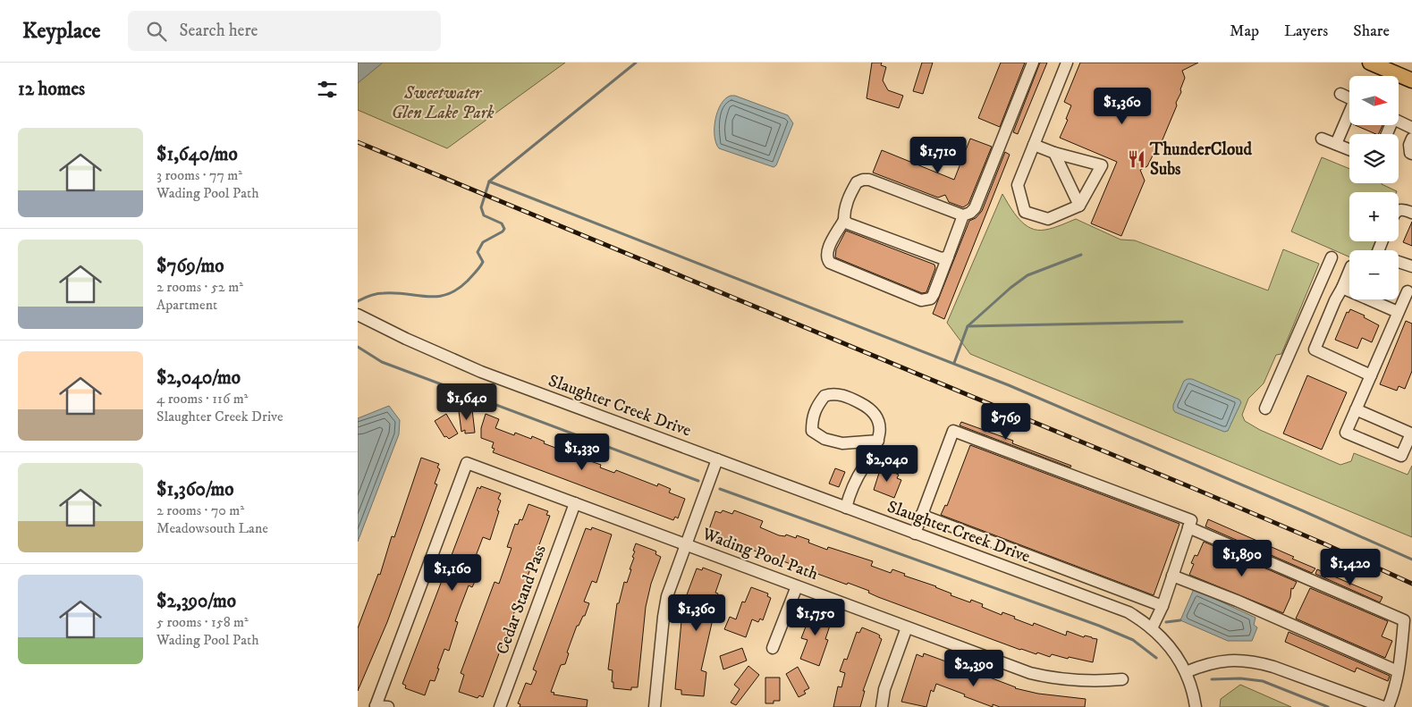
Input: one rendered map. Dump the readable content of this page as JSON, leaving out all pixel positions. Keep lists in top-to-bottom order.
{
  "streets": {
    "street": ["Slaughter Creek Drive", "Wading Pool Path", "Cedar Stand Pass"]
  },
  "crossings": [
    ["Wading Pool Path", "Cedar Stand Pass"]
  ],
  "parks": ["Sweetwater Glen Lake Park"],
  "places": {
    "restaurant": ["ThunderCloud Subs"]
  },
  "north": "right",
  "page": {
    "header": "Keyplace",
    "search": "Search here",
    "nav": ["Map", "Layers", "Share"],
    "heading": "12 homes",
    "map_buttons": ["+", "−"],
    "price": [
      "$1,360",
      "$1,710",
      "$1,640",
      "$769",
      "$1,330",
      "$2,040",
      "$1,890",
      "$1,420",
      "$1,160",
      "$1,360",
      "$1,750",
      "$2,390"
    ],
    "list": [
      {
        "name": "$1,640/mo",
        "note": "3 rooms · 77 m² · Wading Pool Path"
      },
      {
        "name": "$769/mo",
        "note": "2 rooms · 52 m² · Apartment"
      },
      {
        "name": "$2,040/mo",
        "note": "4 rooms · 116 m² · Slaughter Creek Drive"
      },
      {
        "name": "$1,360/mo",
        "note": "2 rooms · 70 m² · Meadowsouth Lane"
      },
      {
        "name": "$2,390/mo",
        "note": "5 rooms · 158 m² · Wading Pool Path"
      }
    ]
  }
}
